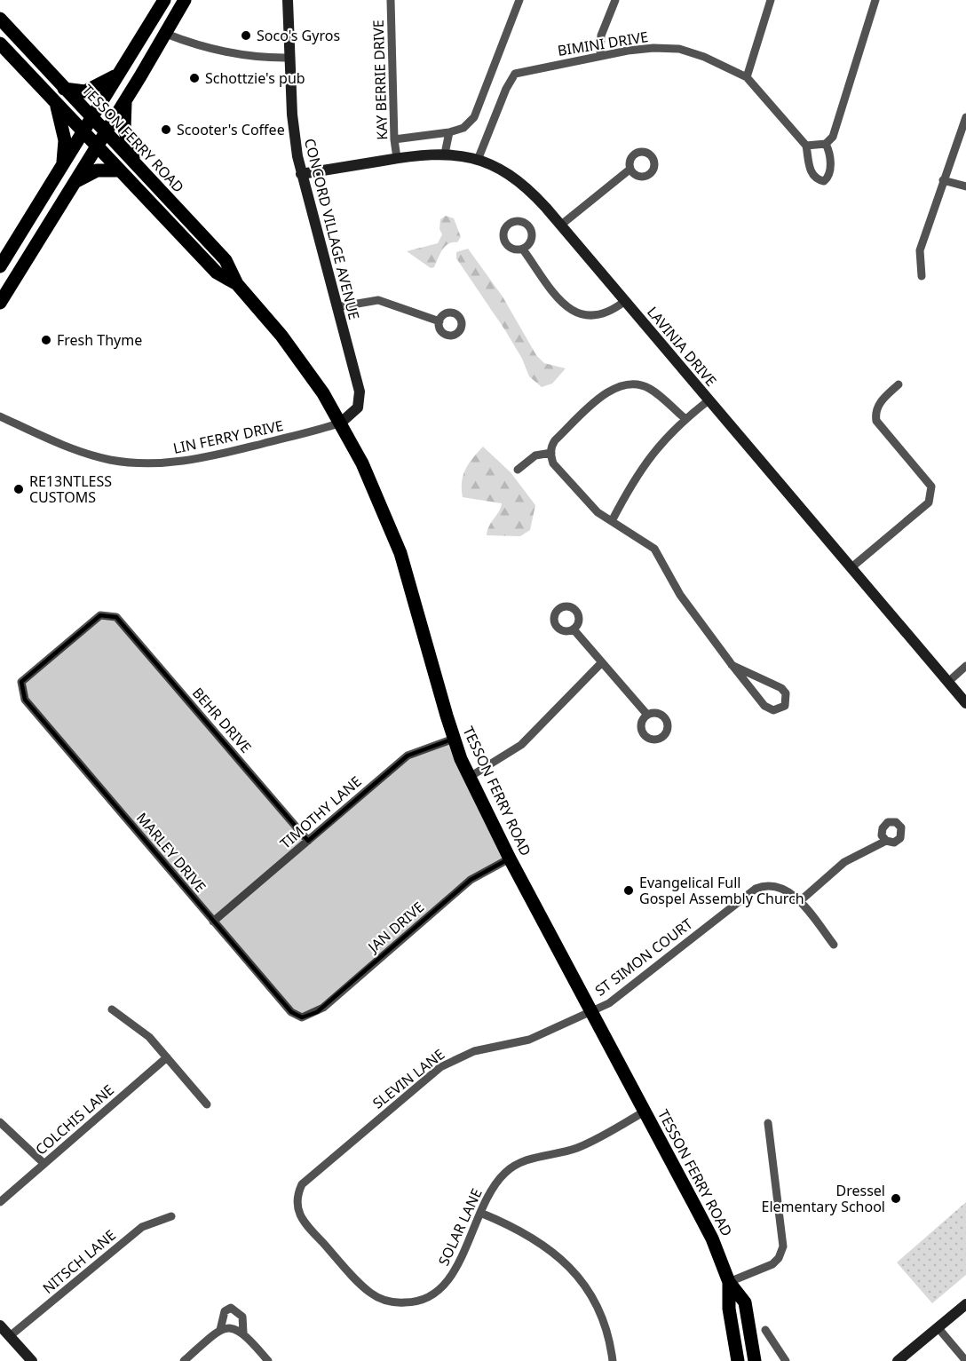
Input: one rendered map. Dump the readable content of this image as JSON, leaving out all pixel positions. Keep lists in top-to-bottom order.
{
  "streets": {
    "main road": ["TESSON FERRY ROAD"],
    "street": [
      "BIMINI DRIVE",
      "KAY BERRIE DRIVE",
      "CONCORD VILLAGE AVENUE",
      "LAVINIA DRIVE",
      "LIN FERRY DRIVE",
      "BEHR DRIVE",
      "TIMOTHY LANE",
      "MARLEY DRIVE",
      "JAN DRIVE",
      "ST SIMON COURT",
      "SLEVIN LANE",
      "COLCHIS LANE",
      "SOLAR LANE",
      "NITSCH LANE"
    ]
  },
  "crossings": [
    ["BIMINI DRIVE", "LAVINIA DRIVE"],
    ["KAY BERRIE DRIVE", "LAVINIA DRIVE"],
    ["TESSON FERRY ROAD", "CONCORD VILLAGE AVENUE"],
    ["TESSON FERRY ROAD", "LIN FERRY DRIVE"],
    ["TESSON FERRY ROAD", "TIMOTHY LANE"],
    ["TESSON FERRY ROAD", "JAN DRIVE"],
    ["TESSON FERRY ROAD", "ST SIMON COURT"],
    ["TESSON FERRY ROAD", "SLEVIN LANE"],
    ["TESSON FERRY ROAD", "SOLAR LANE"],
    ["CONCORD VILLAGE AVENUE", "LAVINIA DRIVE"],
    ["CONCORD VILLAGE AVENUE", "LIN FERRY DRIVE"],
    ["BEHR DRIVE", "TIMOTHY LANE"],
    ["BEHR DRIVE", "MARLEY DRIVE"],
    ["TIMOTHY LANE", "MARLEY DRIVE"],
    ["MARLEY DRIVE", "JAN DRIVE"],
    ["ST SIMON COURT", "SLEVIN LANE"],
    ["SLEVIN LANE", "SOLAR LANE"]
  ],
  "places": [
    "Soco's Gyros",
    "Schottzie's pub",
    "Scooter's Coffee",
    "Fresh Thyme",
    "RE13NTLESS CUSTOMS",
    "Evangelical Full Gospel Assembly Church",
    "Dressel Elementary School"
  ]
}
